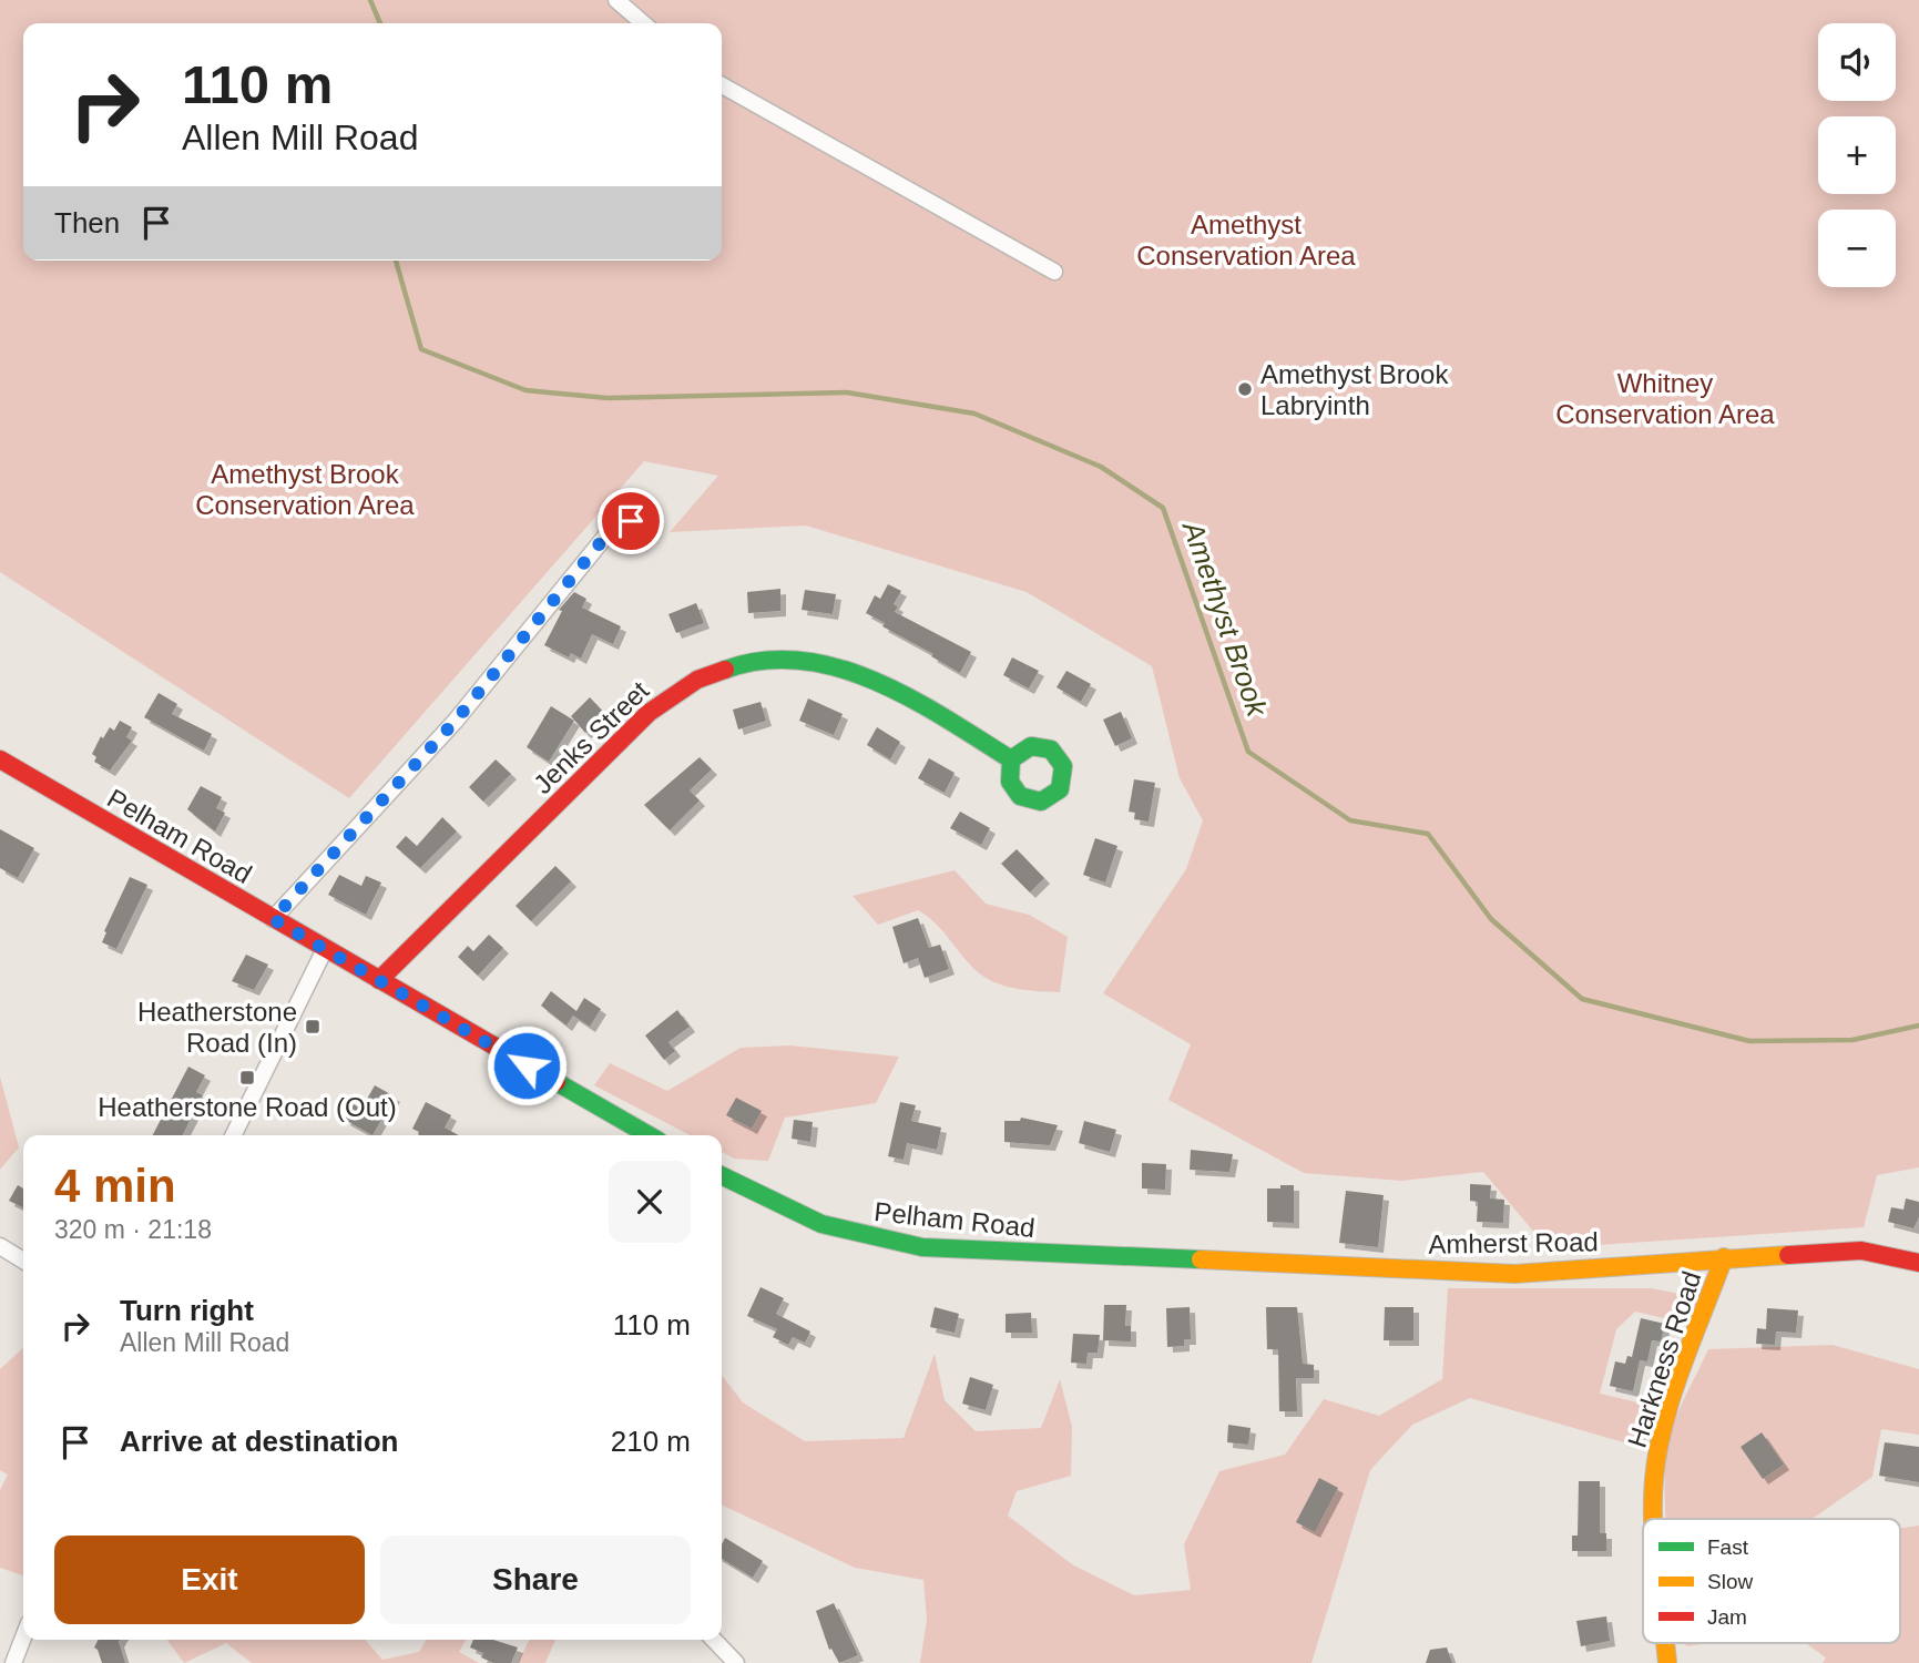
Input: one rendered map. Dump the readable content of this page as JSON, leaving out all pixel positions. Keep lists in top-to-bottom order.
{
  "streets": {
    "main road": [
      "Jenks Street",
      "Pelham Road",
      "Amherst Road",
      "Harkness Road"
    ]
  },
  "crossings": [
    ["Jenks Street", "Pelham Road"],
    ["Pelham Road", "Amherst Road"],
    ["Amherst Road", "Harkness Road"]
  ],
  "water": ["Amethyst Brook"],
  "parks": ["Amethyst Conservation Area", "Whitney Conservation Area", "Amethyst Brook Conservation Area"],
  "places": {
    "other": ["Amethyst Brook Labryinth"],
    "transit": ["Heatherstone Road (In)", "Heatherstone Road (Out)"]
  },
  "legend": ["Fast", "Slow", "Jam"],
  "page": {
    "map_buttons": ["+", "−"],
    "turn": ["110 m", "Allen Mill Road"],
    "then": "Then",
    "heading": ["4 min", "320 m · 21:18"],
    "list": [
      {
        "name": "Turn right",
        "note": "Allen Mill Road",
        "value": "110 m"
      },
      {
        "name": "Arrive at destination",
        "value": "210 m"
      }
    ],
    "buttons": ["Exit", "Share"]
  }
}
